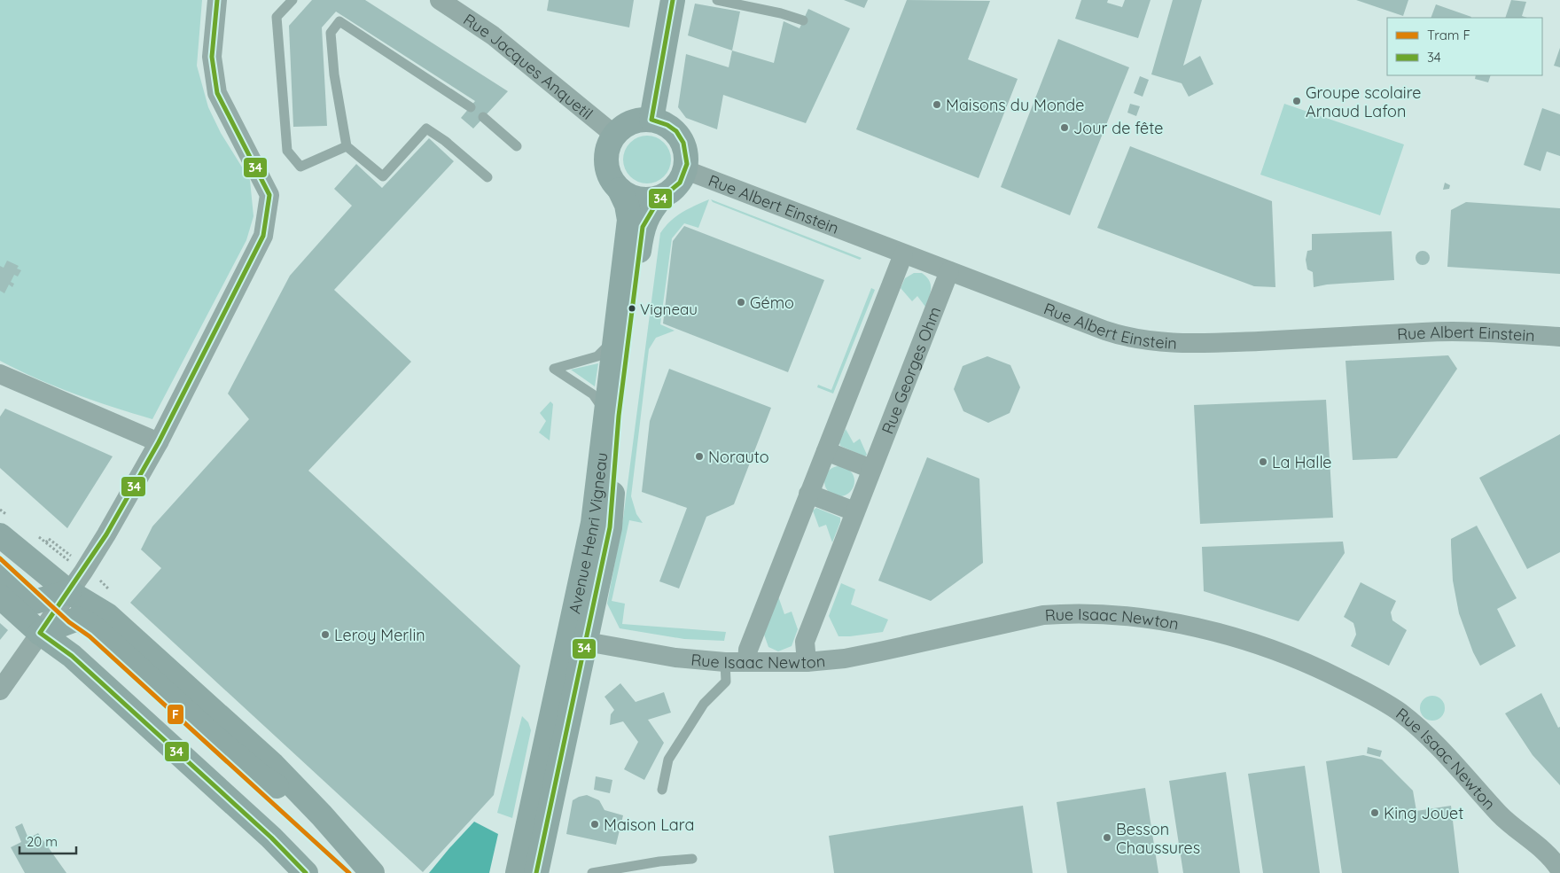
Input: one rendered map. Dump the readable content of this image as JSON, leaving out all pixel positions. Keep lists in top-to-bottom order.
{
  "streets": {
    "street": [
      "Rue Jacques Anquetil",
      "Rue Albert Einstein",
      "Rue Georges Ohm",
      "Avenue Henri Vigneau",
      "Rue Isaac Newton"
    ]
  },
  "crossings": [
    ["Rue Jacques Anquetil", "Rue Albert Einstein"],
    ["Rue Jacques Anquetil", "Avenue Henri Vigneau"],
    ["Rue Albert Einstein", "Rue Georges Ohm"],
    ["Rue Albert Einstein", "Avenue Henri Vigneau"],
    ["Rue Georges Ohm", "Rue Isaac Newton"],
    ["Avenue Henri Vigneau", "Rue Isaac Newton"]
  ],
  "places": [
    "Groupe scolaire Arnaud Lafon",
    "Maisons du Monde",
    "Jour de fête",
    "Gémo",
    "Vigneau",
    "Norauto",
    "La Halle",
    "Leroy Merlin",
    "King Jouet",
    "Maison Lara",
    "Besson Chaussures"
  ],
  "lines": ["transit line 34", "tram line F"],
  "legend": ["Tram F", "34"],
  "scale_bar": "20 m"
}
